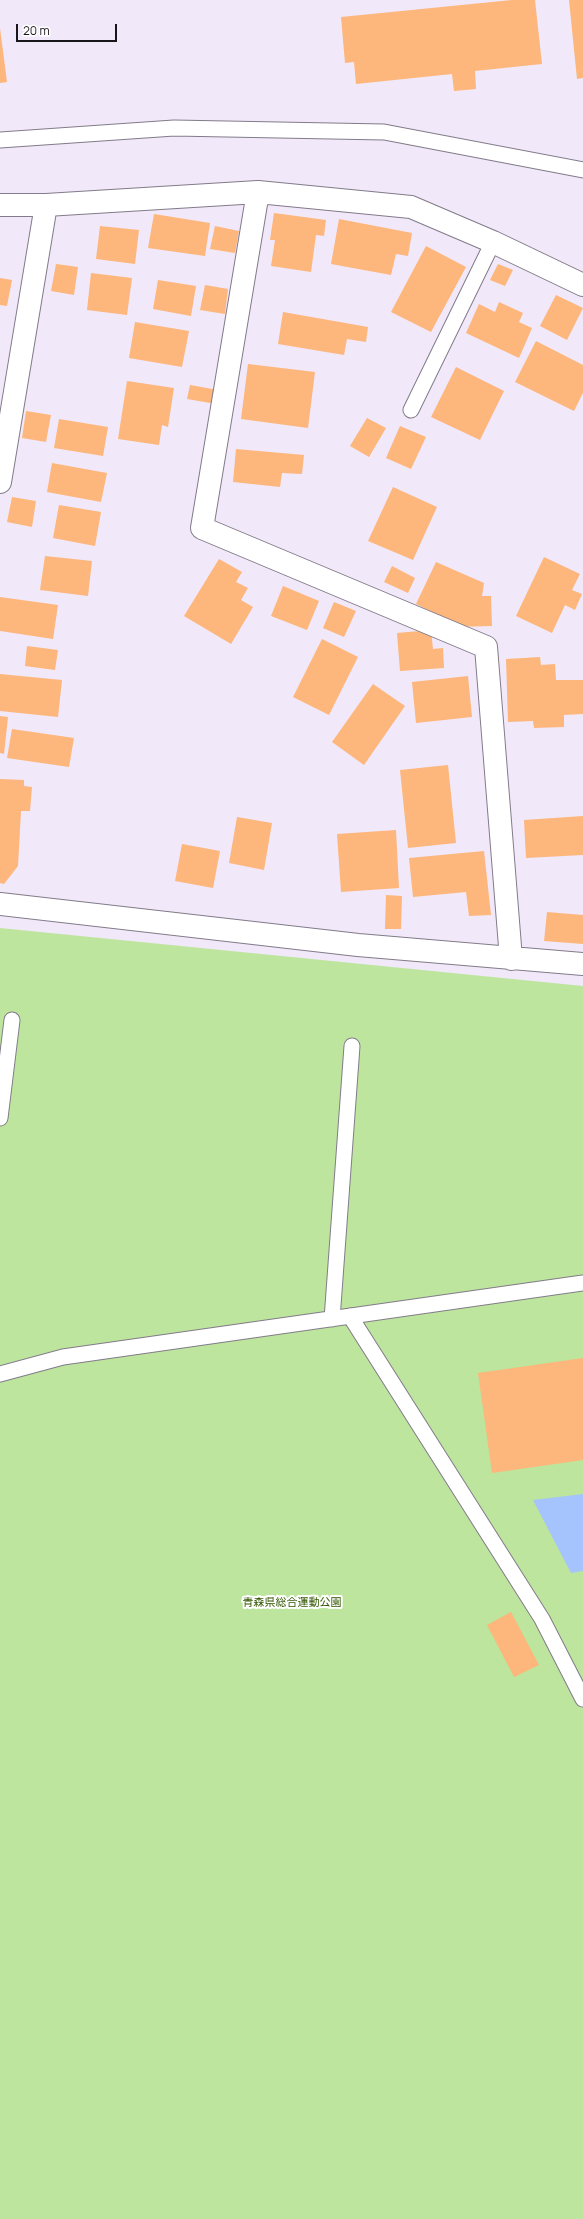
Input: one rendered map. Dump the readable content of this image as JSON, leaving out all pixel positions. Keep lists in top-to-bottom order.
{
  "parks": ["青森県総合運動公園"],
  "scale_bar": "20 m"
}
